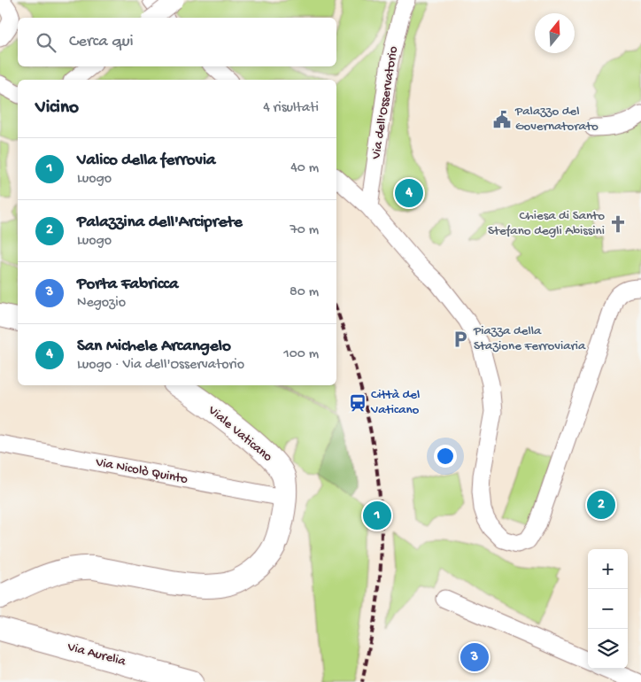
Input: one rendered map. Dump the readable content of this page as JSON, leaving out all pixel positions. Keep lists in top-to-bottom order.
{
  "streets": {
    "street": [
      "Via dell'Osservatorio",
      "Viale Vaticano",
      "Via Nicolò Quinto",
      "Via Aurelia"
    ]
  },
  "crossings": [
    ["Viale Vaticano", "Via Nicolò Quinto"]
  ],
  "places": {
    "public building": ["Palazzo del Governatorato"],
    "church": ["Chiesa di Santo Stefano degli Abissini"],
    "parking": ["Piazza della Stazione Ferroviaria"],
    "station": ["Città del Vaticano"]
  },
  "north": "top",
  "page": {
    "search": "Cerca qui",
    "heading": ["Vicino", "4 risultati"],
    "list": [
      {
        "mark": "1",
        "name": "Valico della ferrovia",
        "note": "Luogo",
        "value": "40 m"
      },
      {
        "mark": "2",
        "name": "Palazzina dell'Arciprete",
        "note": "Luogo",
        "value": "70 m"
      },
      {
        "mark": "3",
        "name": "Porta Fabricca",
        "note": "Negozio",
        "value": "80 m"
      },
      {
        "mark": "4",
        "name": "San Michele Arcangelo",
        "note": "Luogo · Via dell'Osservatorio",
        "value": "100 m"
      }
    ],
    "pins": [
      "4",
      "2",
      "1",
      "3"
    ],
    "map_buttons": ["+", "−"]
  }
}
